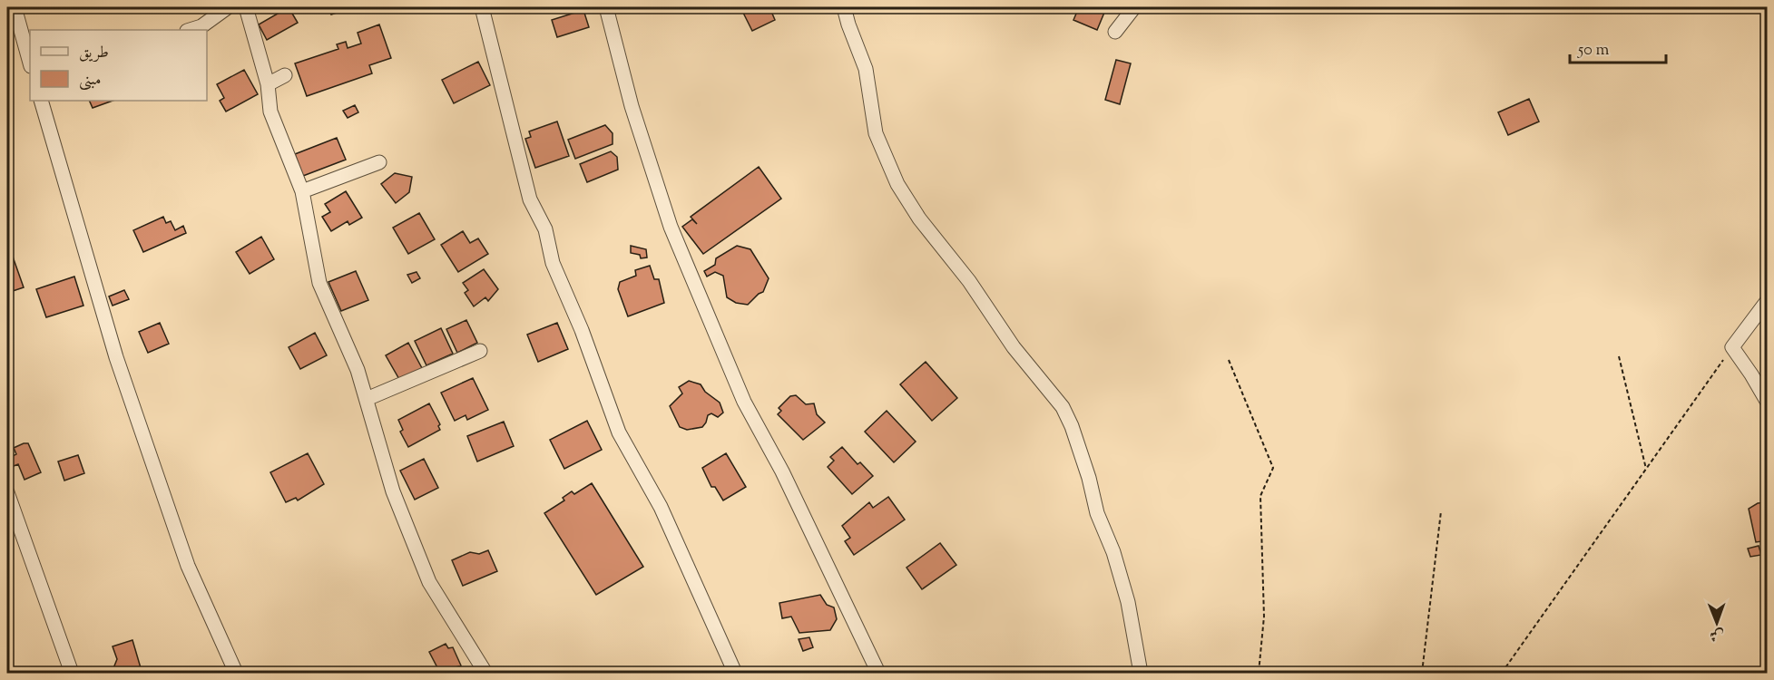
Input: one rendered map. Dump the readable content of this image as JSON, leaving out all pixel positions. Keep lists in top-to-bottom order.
{
  "legend": ["طريق", "مبنى"],
  "scale_bar": "50 m",
  "north": "bottom"
}
